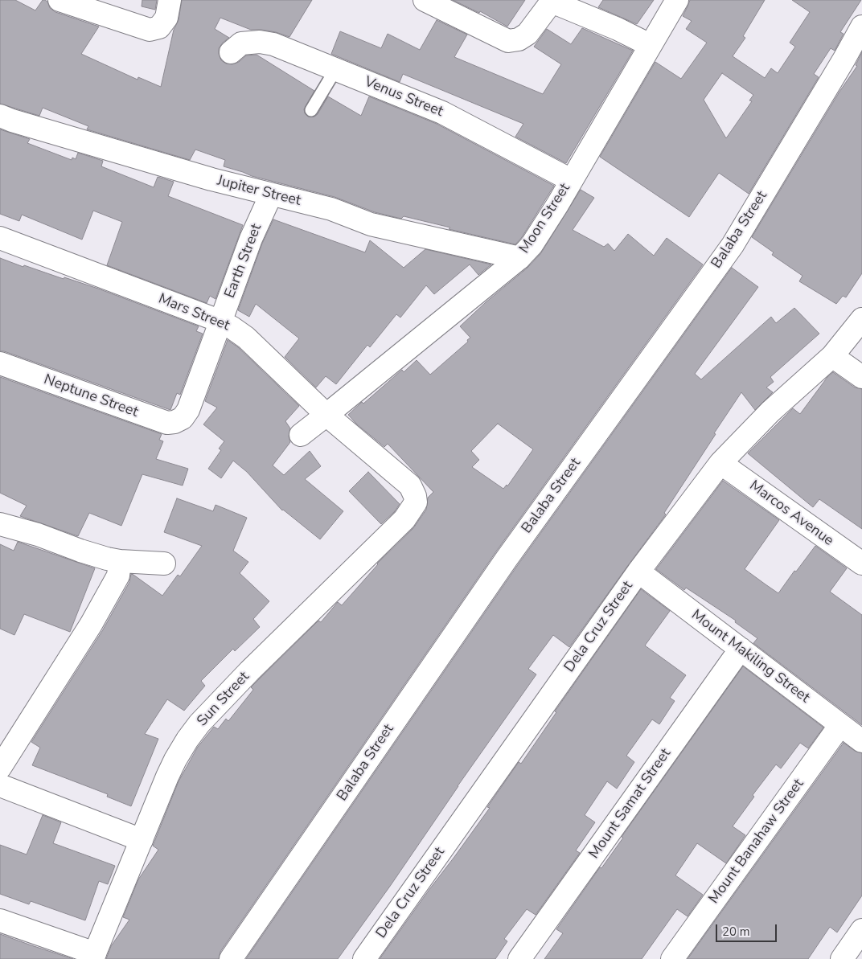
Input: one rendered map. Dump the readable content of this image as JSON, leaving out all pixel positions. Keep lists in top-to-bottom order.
{
  "streets": {
    "street": [
      "Venus Street",
      "Jupiter Street",
      "Moon Street",
      "Balaba Street",
      "Earth Street",
      "Mars Street",
      "Neptune Street",
      "Marcos Avenue",
      "Dela Cruz Street",
      "Mount Makiling Street",
      "Sun Street",
      "Mount Samat Street",
      "Mount Banahaw Street"
    ]
  },
  "crossings": [
    ["Venus Street", "Moon Street"],
    ["Jupiter Street", "Moon Street"],
    ["Jupiter Street", "Earth Street"],
    ["Moon Street", "Mars Street"],
    ["Earth Street", "Mars Street"],
    ["Earth Street", "Neptune Street"],
    ["Mars Street", "Sun Street"],
    ["Marcos Avenue", "Dela Cruz Street"],
    ["Dela Cruz Street", "Mount Makiling Street"],
    ["Mount Makiling Street", "Mount Samat Street"],
    ["Mount Makiling Street", "Mount Banahaw Street"]
  ],
  "scale_bar": "20 m"
}
